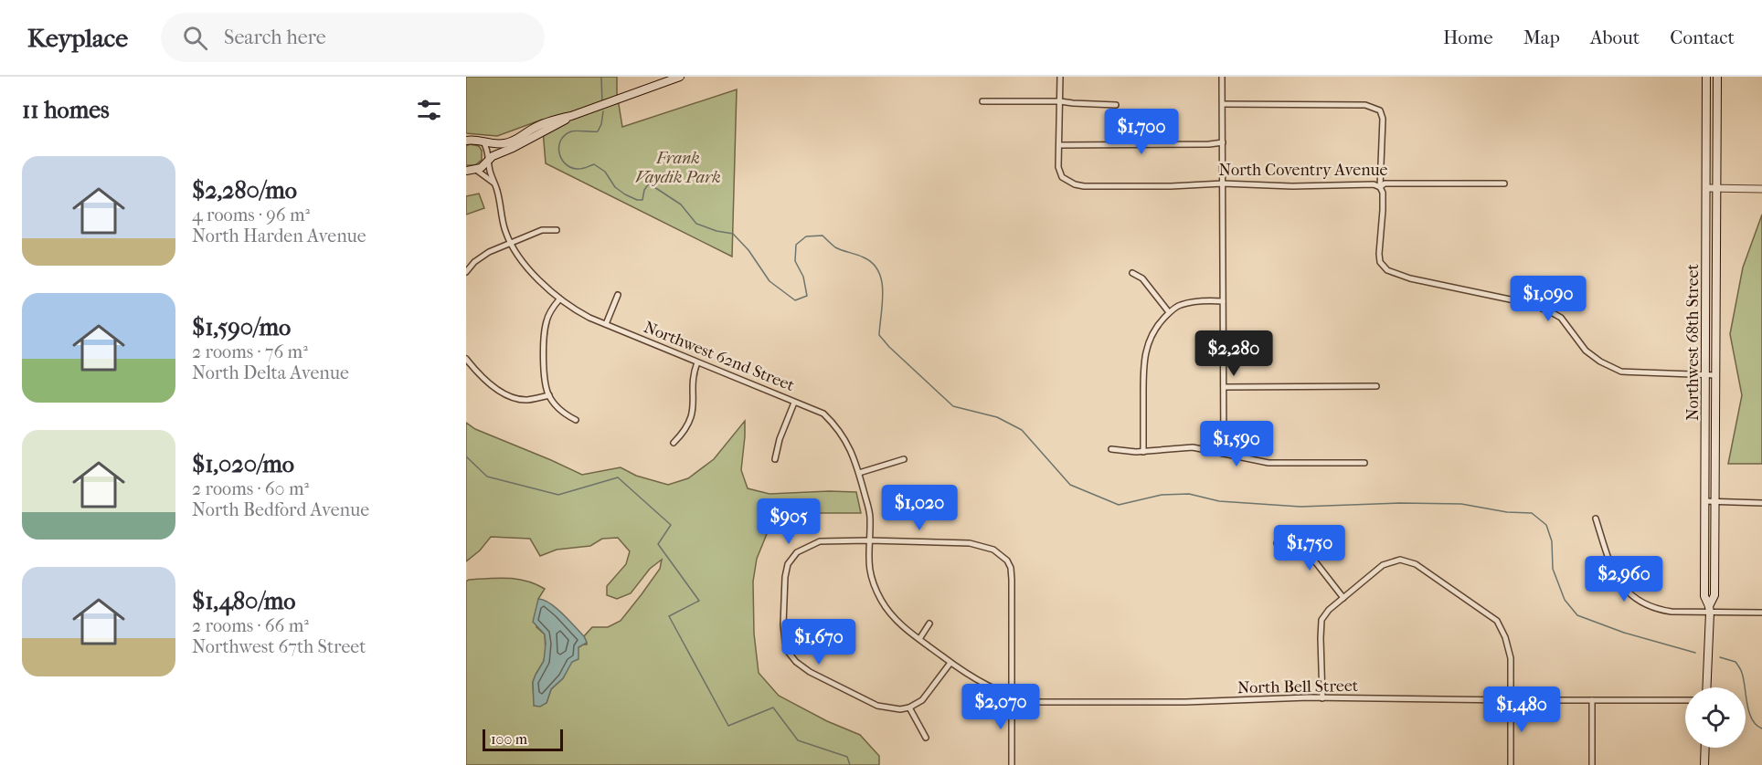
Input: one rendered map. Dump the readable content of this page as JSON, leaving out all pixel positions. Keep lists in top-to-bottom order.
{
  "streets": {
    "main road": ["Northwest 68th Street"],
    "street": ["North Coventry Avenue", "Northwest 62nd Street", "North Bell Street"]
  },
  "crossings": [
    ["Northwest 62nd Street", "North Bell Street"]
  ],
  "parks": ["Frank Vaydik Park"],
  "scale_bar": "100 m",
  "page": {
    "header": "Keyplace",
    "search": "Search here",
    "nav": [
      "Home",
      "Map",
      "About",
      "Contact"
    ],
    "heading": "11 homes",
    "price": [
      "$1,700",
      "$1,090",
      "$2,280",
      "$1,590",
      "$1,020",
      "$905",
      "$1,750",
      "$2,960",
      "$1,670",
      "$2,070",
      "$1,480"
    ],
    "list": [
      {
        "name": "$2,280/mo",
        "note": "4 rooms · 96 m² · North Harden Avenue"
      },
      {
        "name": "$1,590/mo",
        "note": "2 rooms · 76 m² · North Delta Avenue"
      },
      {
        "name": "$1,020/mo",
        "note": "2 rooms · 60 m² · North Bedford Avenue"
      },
      {
        "name": "$1,480/mo",
        "note": "2 rooms · 66 m² · Northwest 67th Street"
      }
    ],
    "scale": "100 m"
  }
}
